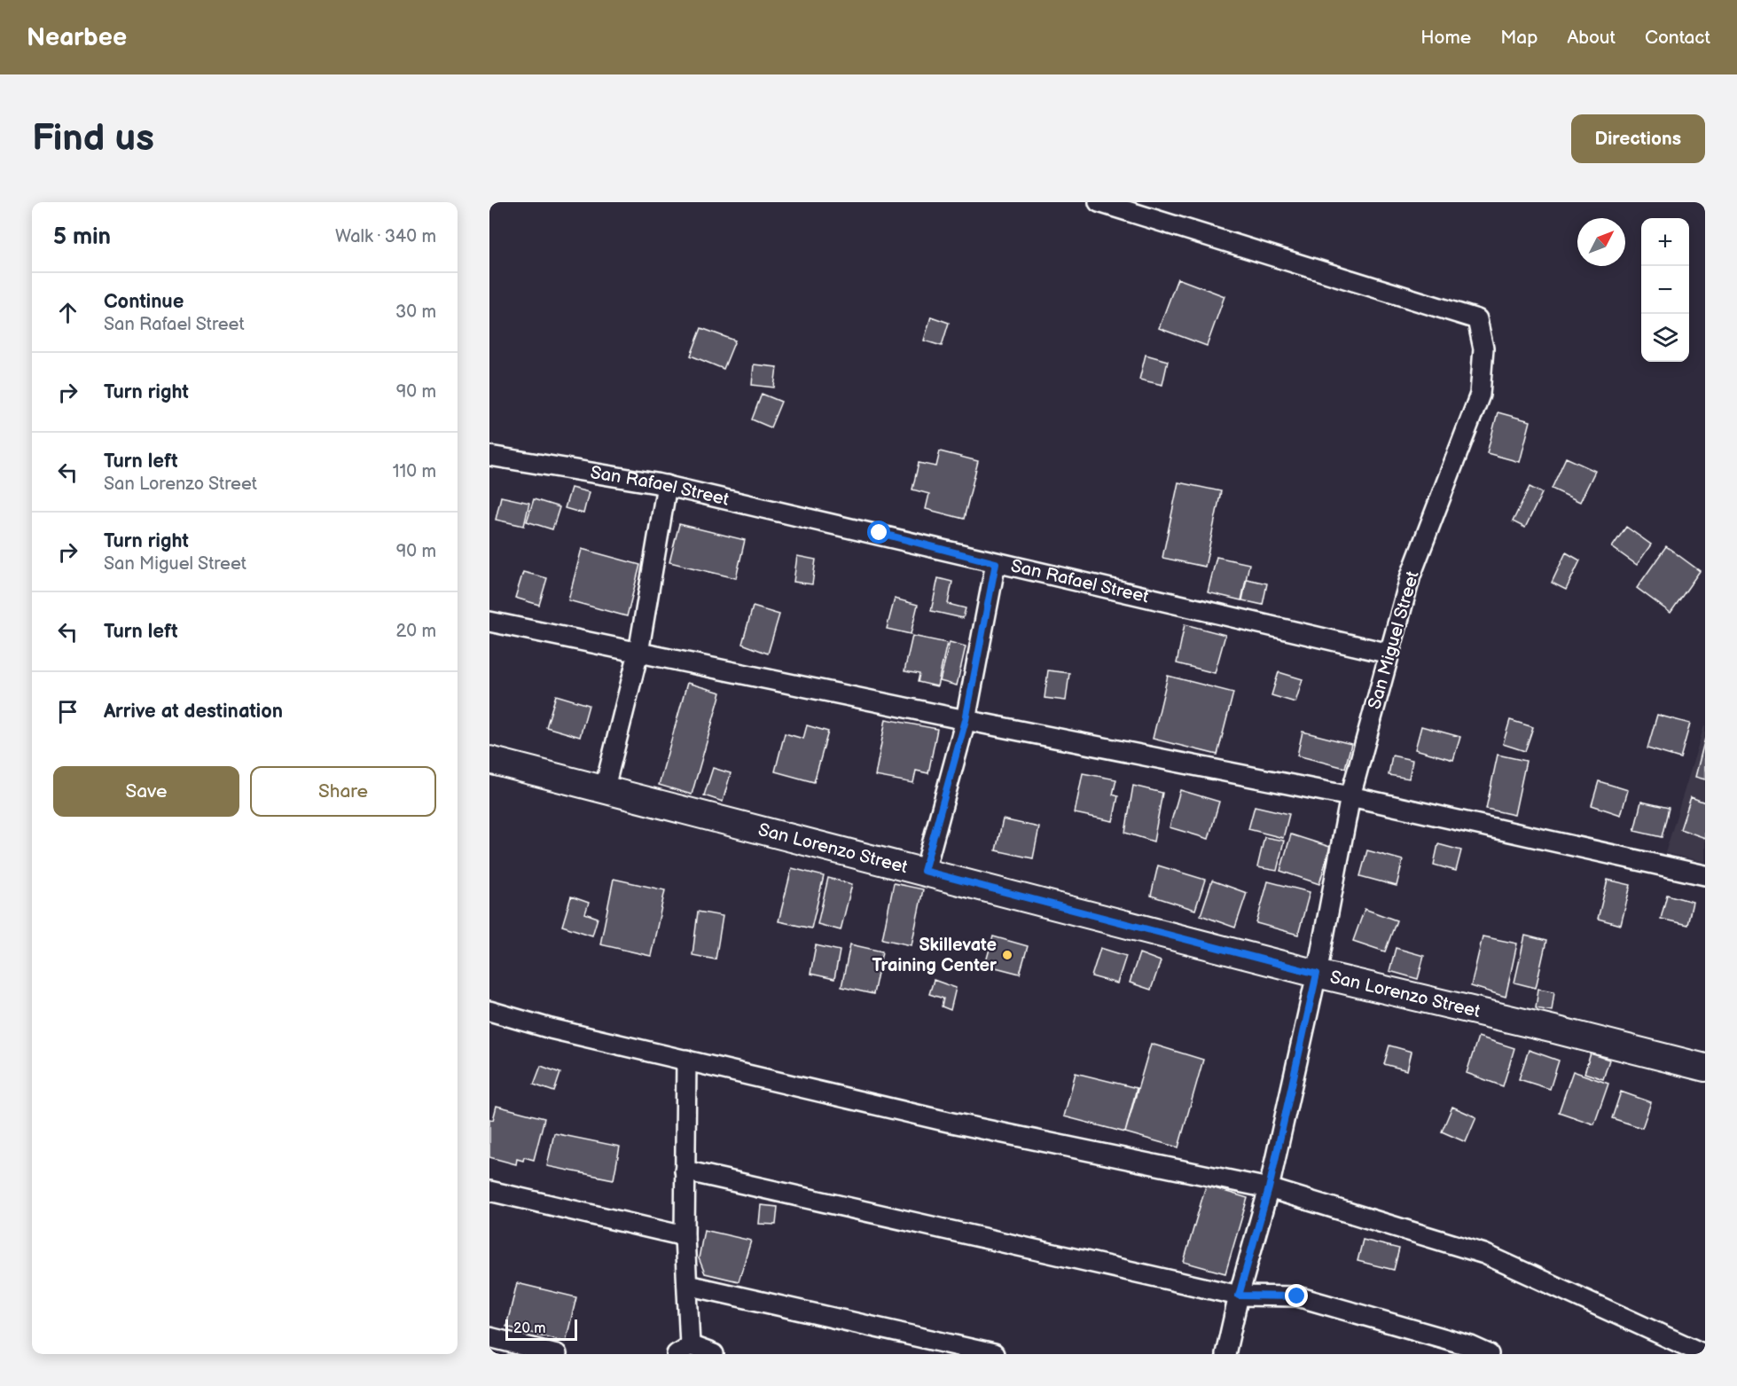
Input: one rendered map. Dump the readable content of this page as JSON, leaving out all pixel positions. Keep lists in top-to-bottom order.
{
  "streets": {
    "street": ["San Rafael Street", "San Miguel Street", "San Lorenzo Street"]
  },
  "crossings": [
    ["San Rafael Street", "San Miguel Street"],
    ["San Miguel Street", "San Lorenzo Street"]
  ],
  "places": ["Skillevate Training Center"],
  "scale_bar": "20 m",
  "north": "top right",
  "page": {
    "header": "Nearbee",
    "nav": [
      "Home",
      "Map",
      "About",
      "Contact"
    ],
    "buttons": [
      "Directions",
      ["Save", "Share"]
    ],
    "title": "Find us",
    "heading": ["5 min", "Walk · 340 m"],
    "map_buttons": ["+", "−"],
    "list": [
      ["Continue", "San Rafael Street", "30 m"],
      ["Turn right", "90 m"],
      ["Turn left", "San Lorenzo Street", "110 m"],
      ["Turn right", "San Miguel Street", "90 m"],
      ["Turn left", "20 m"],
      "Arrive at destination"
    ],
    "scale": "20 m"
  }
}
